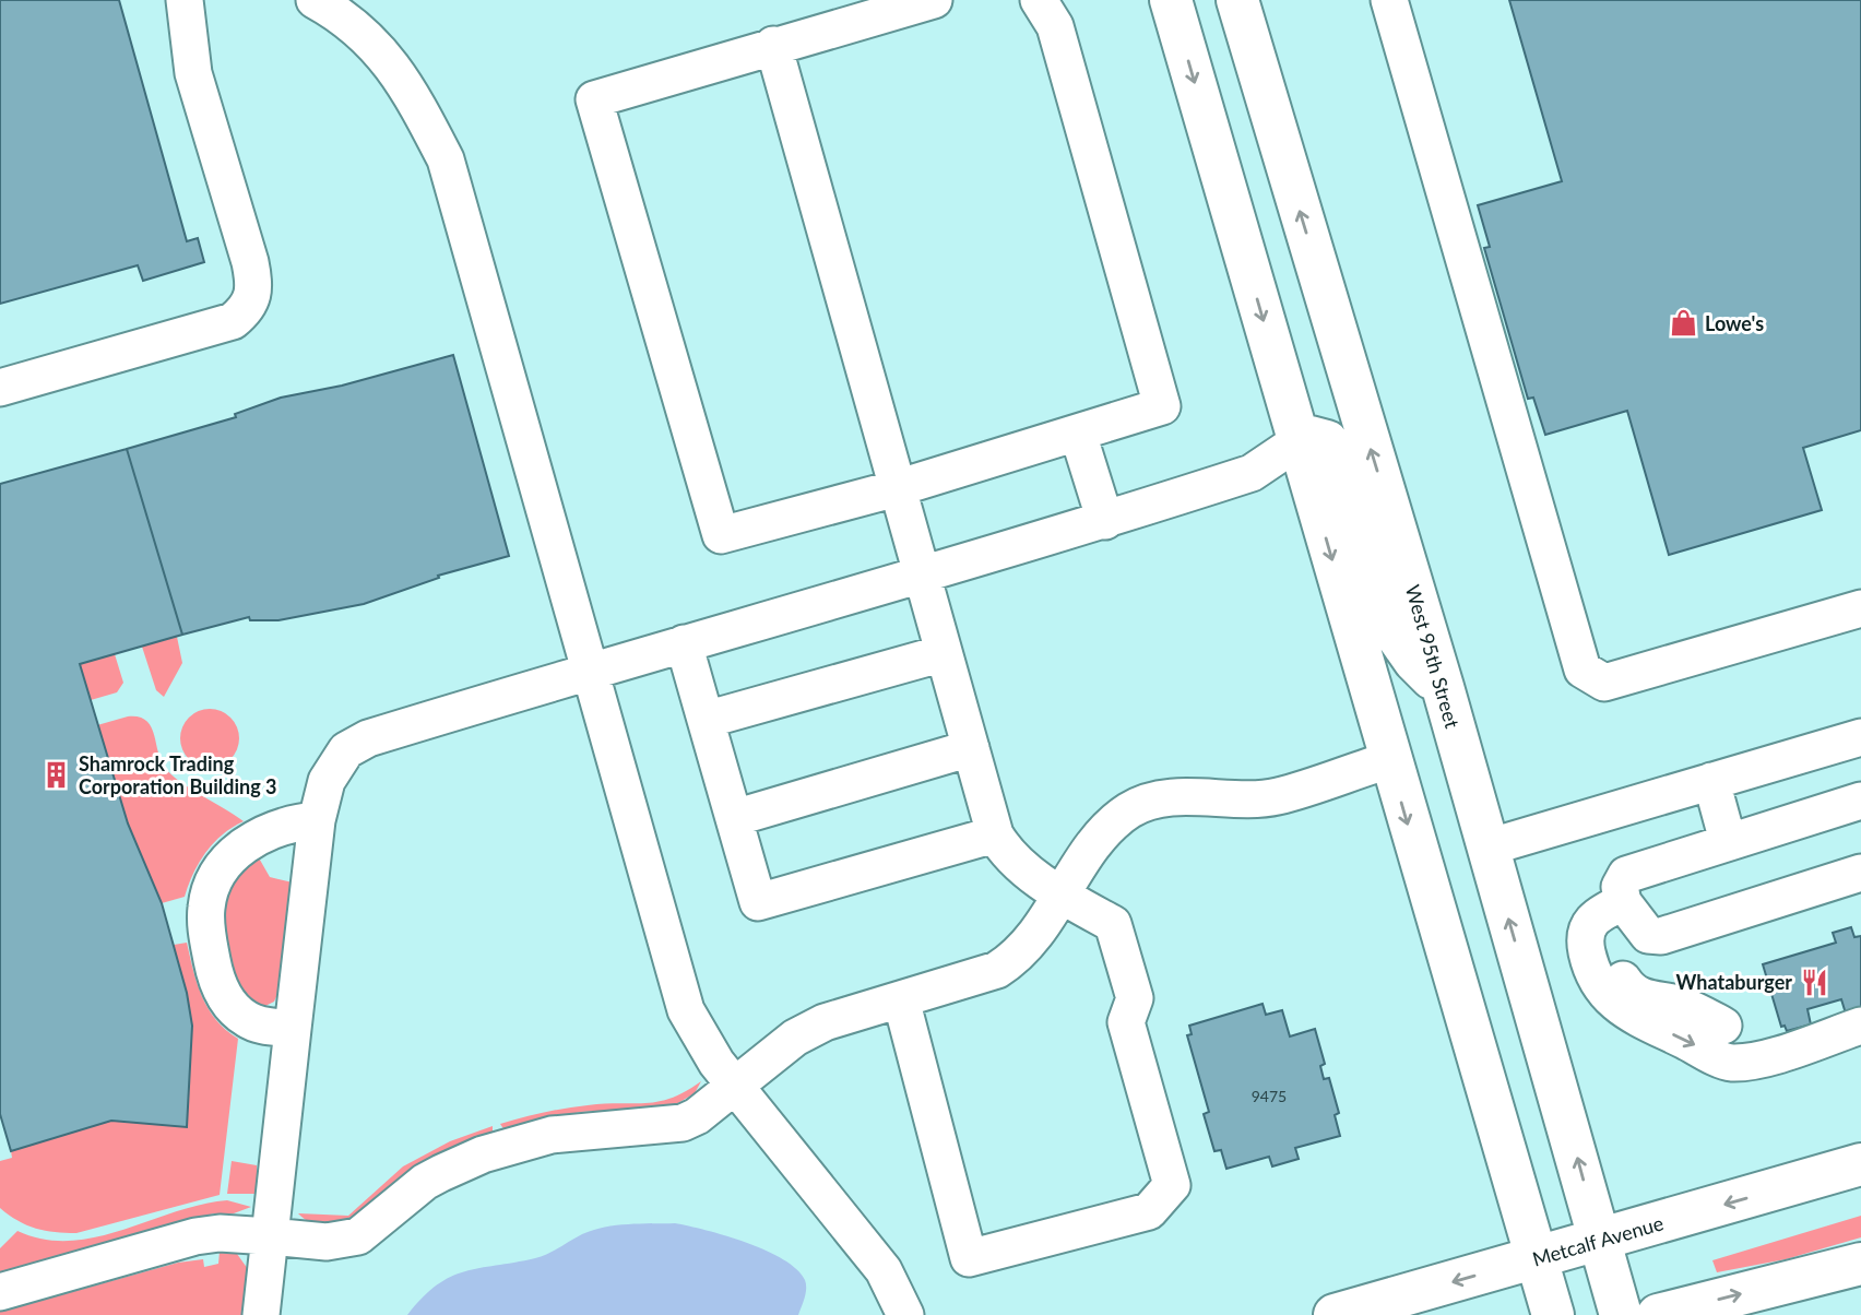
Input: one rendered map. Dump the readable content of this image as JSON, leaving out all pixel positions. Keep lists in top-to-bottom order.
{
  "streets": {
    "main road": ["West 95th Street", "Metcalf Avenue"]
  },
  "crossings": [
    ["West 95th Street", "Metcalf Avenue"]
  ],
  "places": {
    "shop": ["Lowe's"],
    "building": ["Shamrock Trading Corporation Building 3"],
    "restaurant": ["Whataburger"]
  },
  "house_numbers": ["9475"]
}
